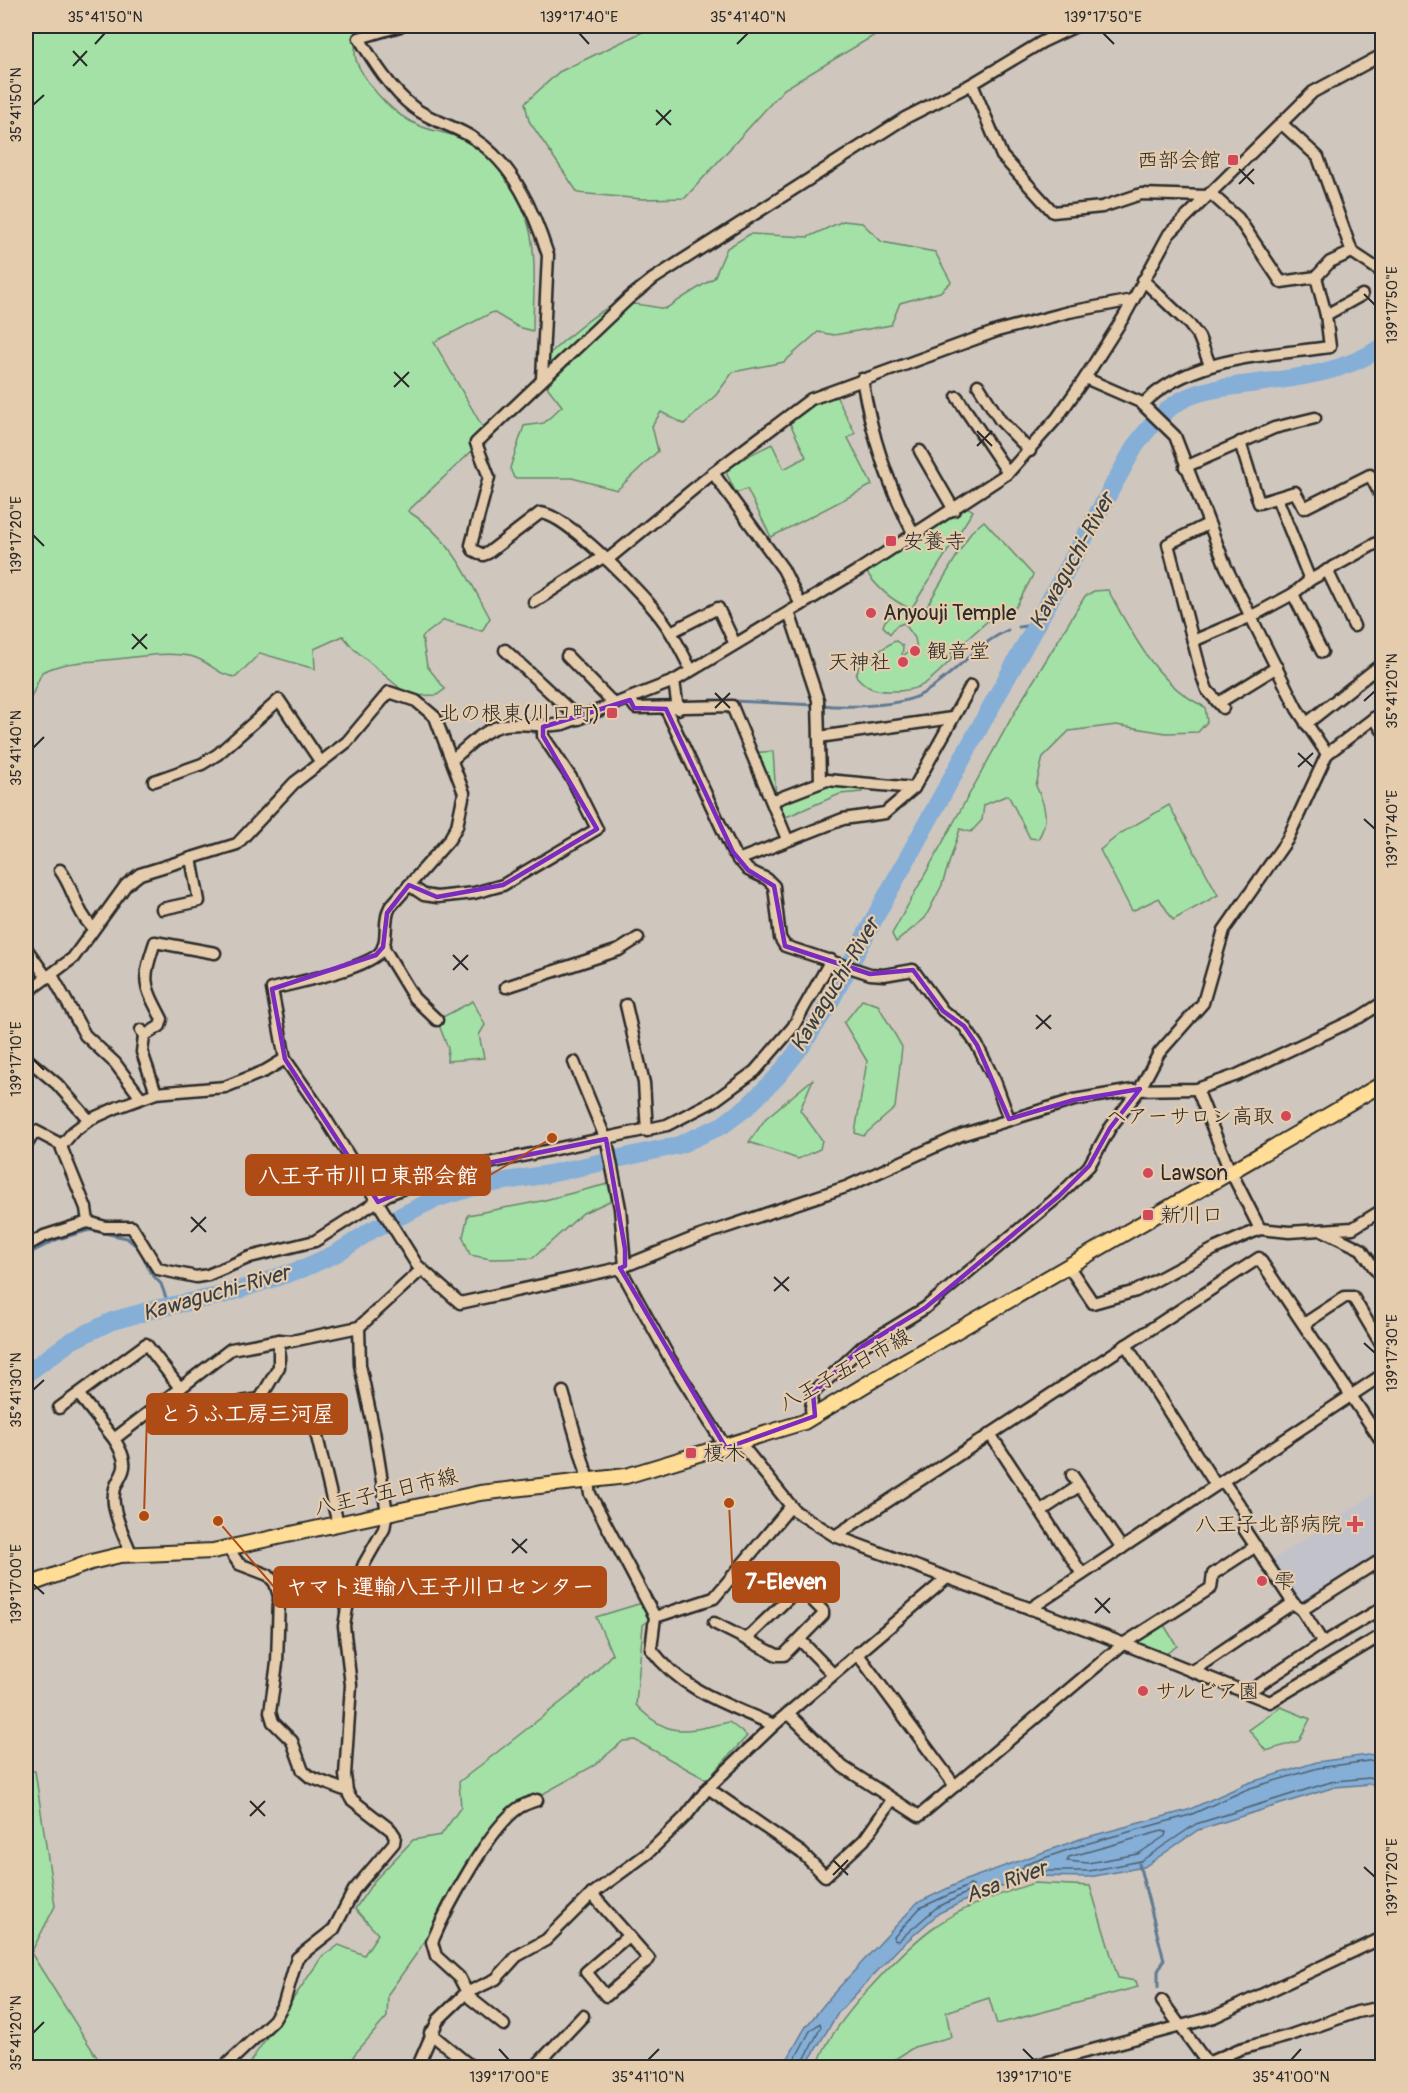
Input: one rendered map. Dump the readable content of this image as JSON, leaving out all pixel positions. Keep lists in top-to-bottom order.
{
  "streets": {
    "main road": ["八王子五日市線"]
  },
  "water": ["Kawaguchi-River", "Asa River"],
  "places": {
    "transit": [
      "西部会館",
      "安養寺",
      "北の根東(川口町)",
      "新川口",
      "榎木"
    ],
    "other": [
      "Anyouji Temple",
      "観音堂",
      "天神社",
      "ヘアーサロン高取",
      "八王子市川口東部会館",
      "Lawson",
      "7-Eleven",
      "とうふ工房三河屋",
      "ヤマト運輸八王子川口センター",
      "雫",
      "サルビア園"
    ],
    "health": ["八王子北部病院"]
  },
  "coordinates": [
    "35°41'50\"N",
    "139°17'40\"E",
    "35°41'40\"N",
    "139°17'50\"E",
    "139°17'20\"E",
    "35°41'20\"N",
    "139°17'10\"E",
    "139°17'30\"E",
    "35°41'30\"N",
    "139°17'00\"E",
    "35°41'10\"N",
    "35°41'00\"N"
  ]
}
